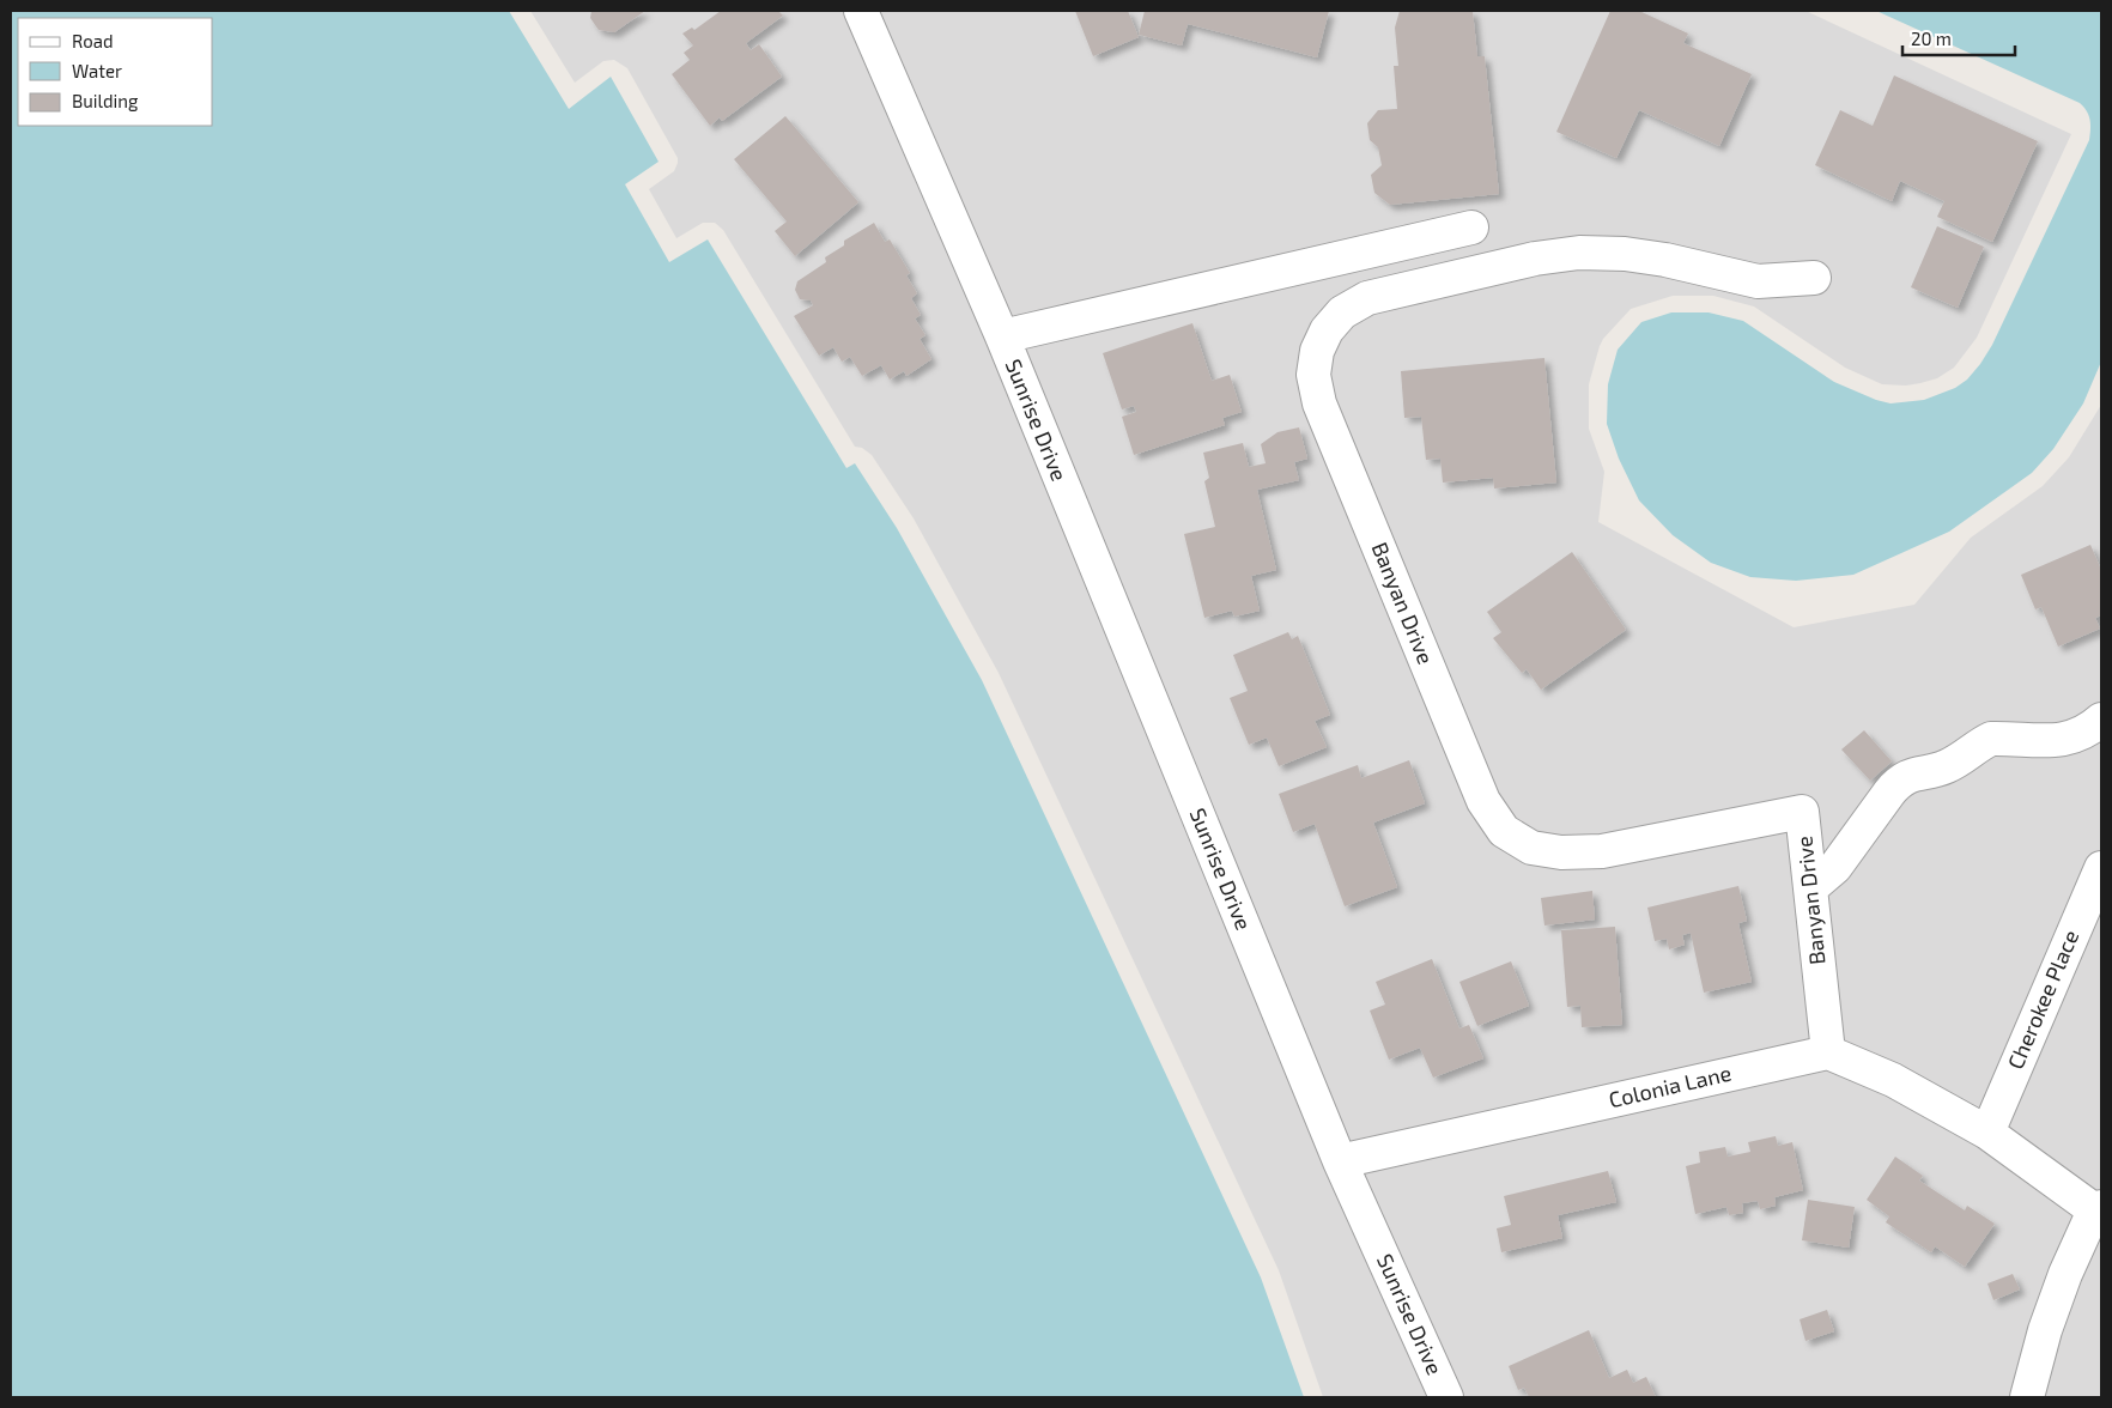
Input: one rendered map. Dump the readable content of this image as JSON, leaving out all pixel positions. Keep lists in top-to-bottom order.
{
  "streets": {
    "street": [
      "Sunrise Drive",
      "Banyan Drive",
      "Cherokee Place",
      "Colonia Lane"
    ]
  },
  "crossings": [
    ["Sunrise Drive", "Colonia Lane"],
    ["Banyan Drive", "Colonia Lane"]
  ],
  "legend": ["Road", "Water", "Building"],
  "scale_bar": "20 m"
}
